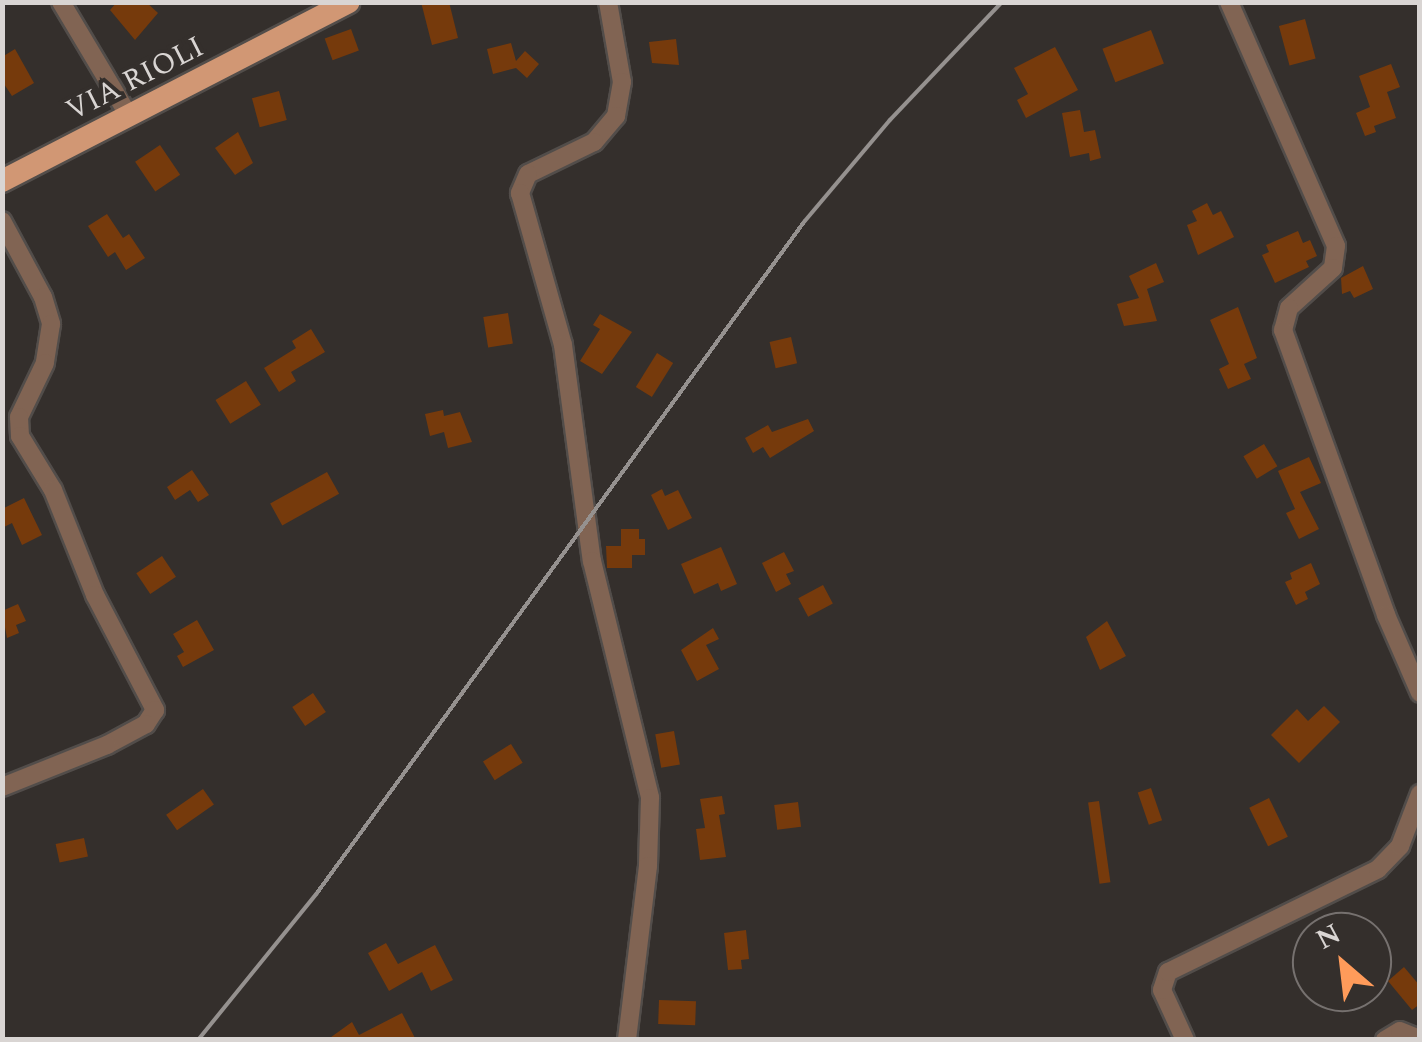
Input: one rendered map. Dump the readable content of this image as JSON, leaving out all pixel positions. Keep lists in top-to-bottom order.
{
  "streets": {
    "main road": ["VIA RIOLI"]
  },
  "north": "top left"
}
